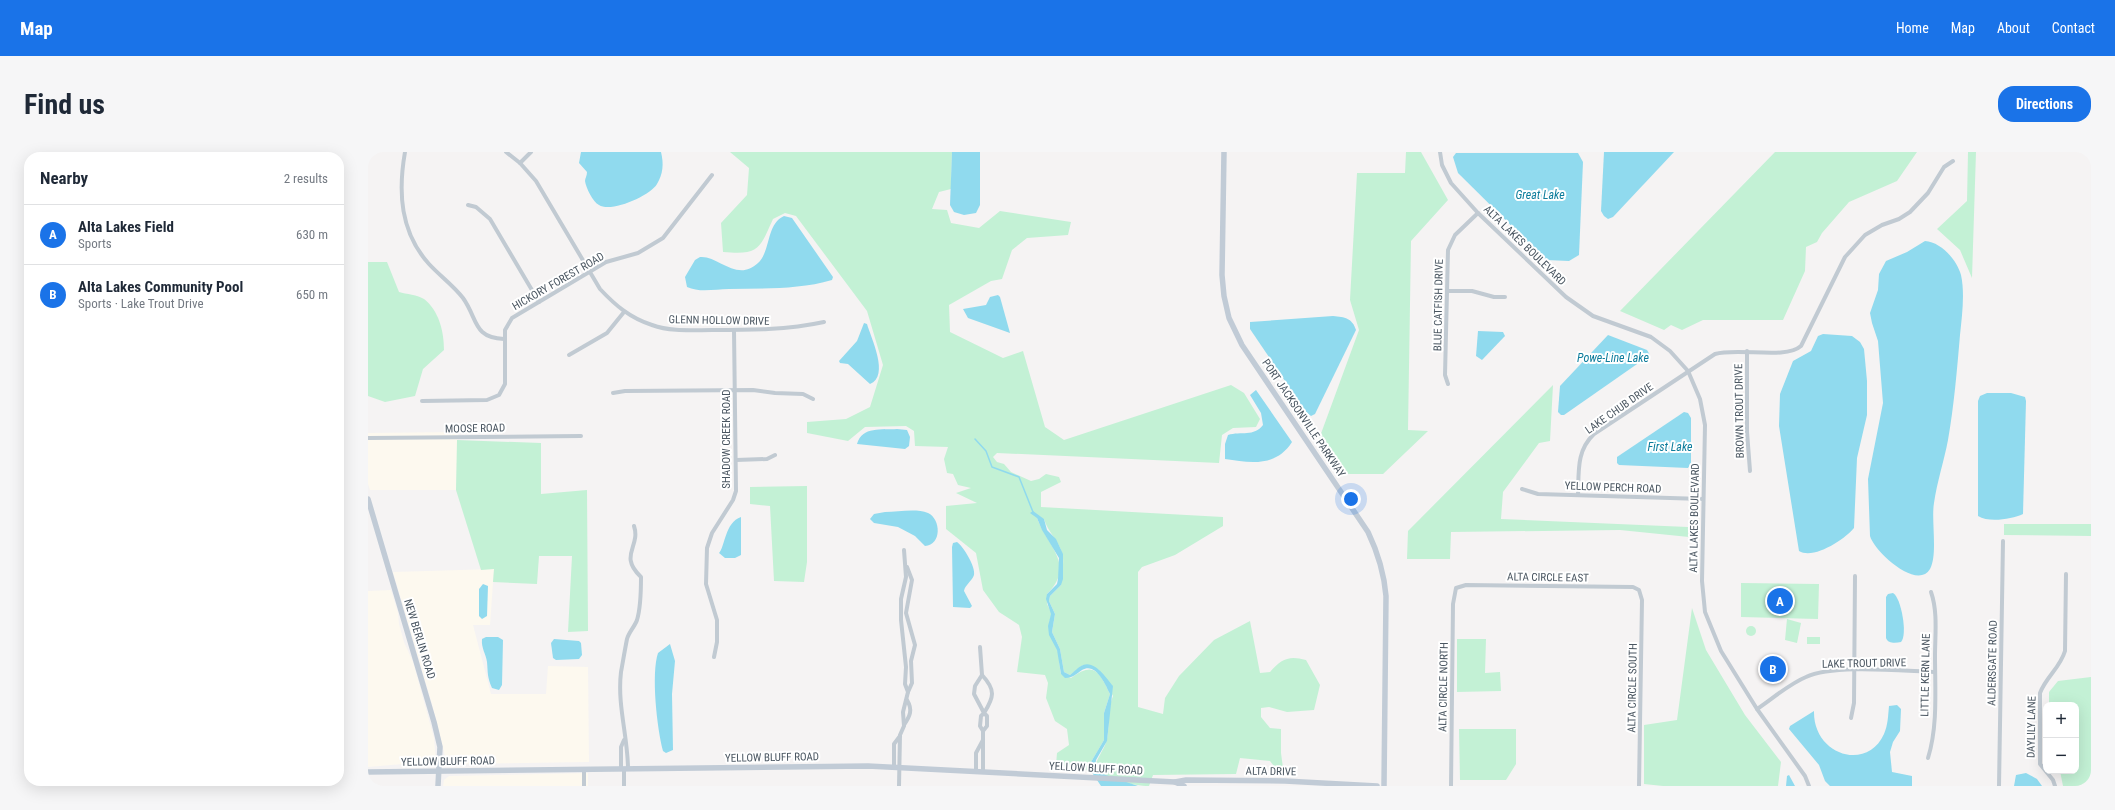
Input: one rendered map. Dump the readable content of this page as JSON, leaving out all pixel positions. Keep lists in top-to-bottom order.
{
  "streets": {
    "street": [
      "ALTA LAKES BOULEVARD",
      "HICKORY FOREST ROAD",
      "BLUE CATFISH DRIVE",
      "GLENN HOLLOW DRIVE",
      "LAKE CHUB DRIVE",
      "BROWN TROUT DRIVE",
      "PORT JACKSONVILLE PARKWAY",
      "MOOSE ROAD",
      "SHADOW CREEK ROAD",
      "YELLOW PERCH ROAD",
      "ALTA CIRCLE EAST",
      "NEW BERLIN ROAD",
      "LAKE TROUT DRIVE",
      "ALDERSGATE ROAD",
      "LITTLE KERN LANE",
      "ALTA CIRCLE NORTH",
      "ALTA CIRCLE SOUTH",
      "DAYLILY LANE",
      "YELLOW BLUFF ROAD",
      "ALTA DRIVE"
    ]
  },
  "crossings": [
    ["ALTA LAKES BOULEVARD", "BLUE CATFISH DRIVE"],
    ["ALTA LAKES BOULEVARD", "LAKE CHUB DRIVE"],
    ["ALTA LAKES BOULEVARD", "YELLOW PERCH ROAD"],
    ["ALTA LAKES BOULEVARD", "LAKE TROUT DRIVE"],
    ["HICKORY FOREST ROAD", "GLENN HOLLOW DRIVE"],
    ["GLENN HOLLOW DRIVE", "SHADOW CREEK ROAD"],
    ["LAKE CHUB DRIVE", "BROWN TROUT DRIVE"],
    ["LAKE CHUB DRIVE", "YELLOW PERCH ROAD"],
    ["ALTA CIRCLE EAST", "ALTA CIRCLE NORTH"],
    ["ALTA CIRCLE EAST", "ALTA CIRCLE SOUTH"],
    ["NEW BERLIN ROAD", "YELLOW BLUFF ROAD"],
    ["LAKE TROUT DRIVE", "LITTLE KERN LANE"],
    ["YELLOW BLUFF ROAD", "ALTA DRIVE"]
  ],
  "water": ["Great Lake", "Powe-Line Lake", "First Lake"],
  "page": {
    "header": "Map",
    "nav": [
      "Home",
      "Map",
      "About",
      "Contact"
    ],
    "buttons": "Directions",
    "title": "Find us",
    "heading": ["Nearby", "2 results"],
    "list": [
      {
        "mark": "A",
        "name": "Alta Lakes Field",
        "note": "Sports",
        "value": "630 m"
      },
      {
        "mark": "B",
        "name": "Alta Lakes Community Pool",
        "note": "Sports · Lake Trout Drive",
        "value": "650 m"
      }
    ],
    "pins": ["A", "B"],
    "map_buttons": ["+", "−"]
  }
}
